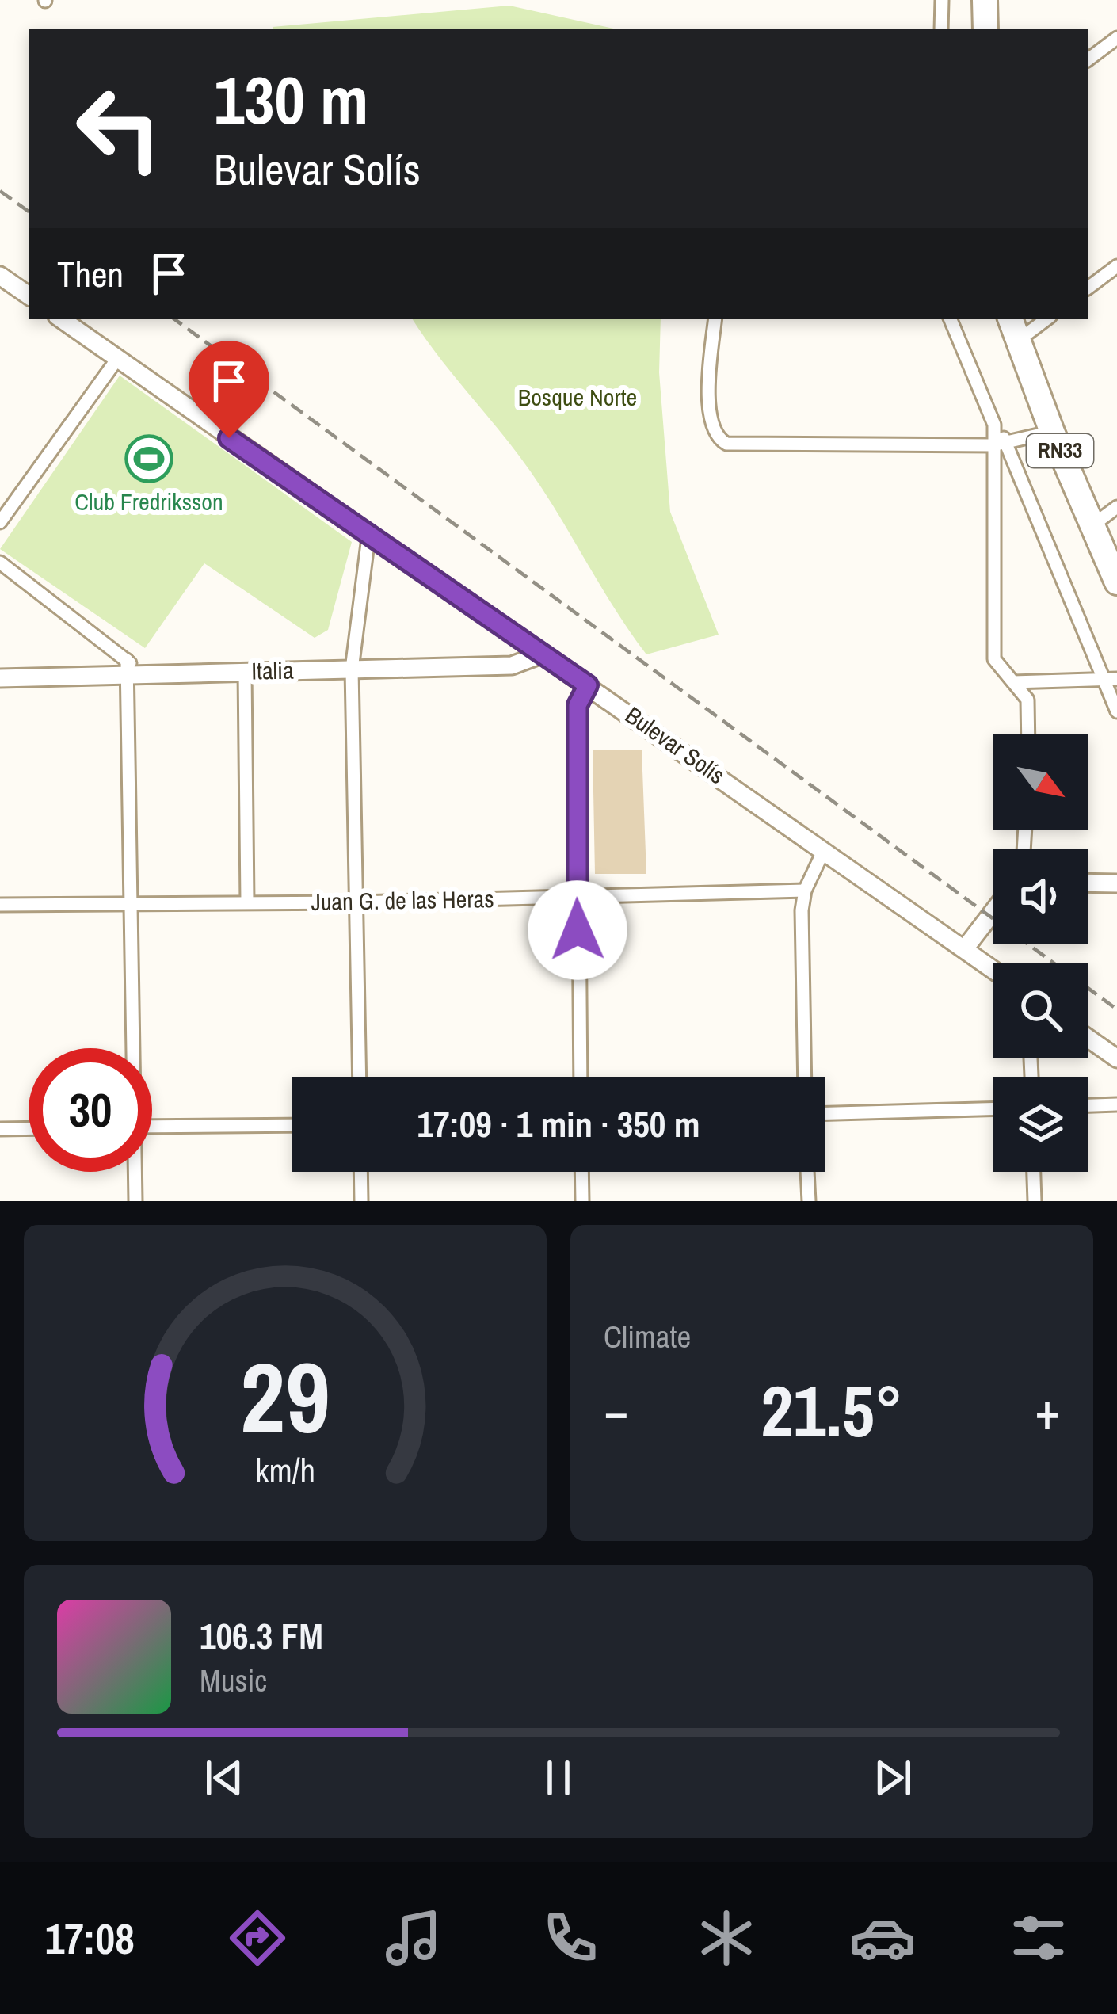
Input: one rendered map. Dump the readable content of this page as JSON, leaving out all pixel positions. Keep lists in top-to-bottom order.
{
  "streets": {
    "highway": ["RN33"],
    "street": ["Italia", "Bulevar Solís", "Juan G. de las Heras"]
  },
  "crossings": [
    ["Italia", "Bulevar Solís"]
  ],
  "parks": ["Bosque Norte"],
  "places": {
    "sports": ["Club Fredriksson"]
  },
  "north": "bottom right",
  "page": {
    "turn": ["130 m", "Bulevar Solís"],
    "then": "Then",
    "limit": "30",
    "trip": "17:09 · 1 min · 350 m",
    "tile": "Climate",
    "heat": ["−", "21.5°", "+"],
    "song": ["106.3 FM", "Music"],
    "tabs": "17:08",
    "gauge": ["29", "km/h"]
  }
}
